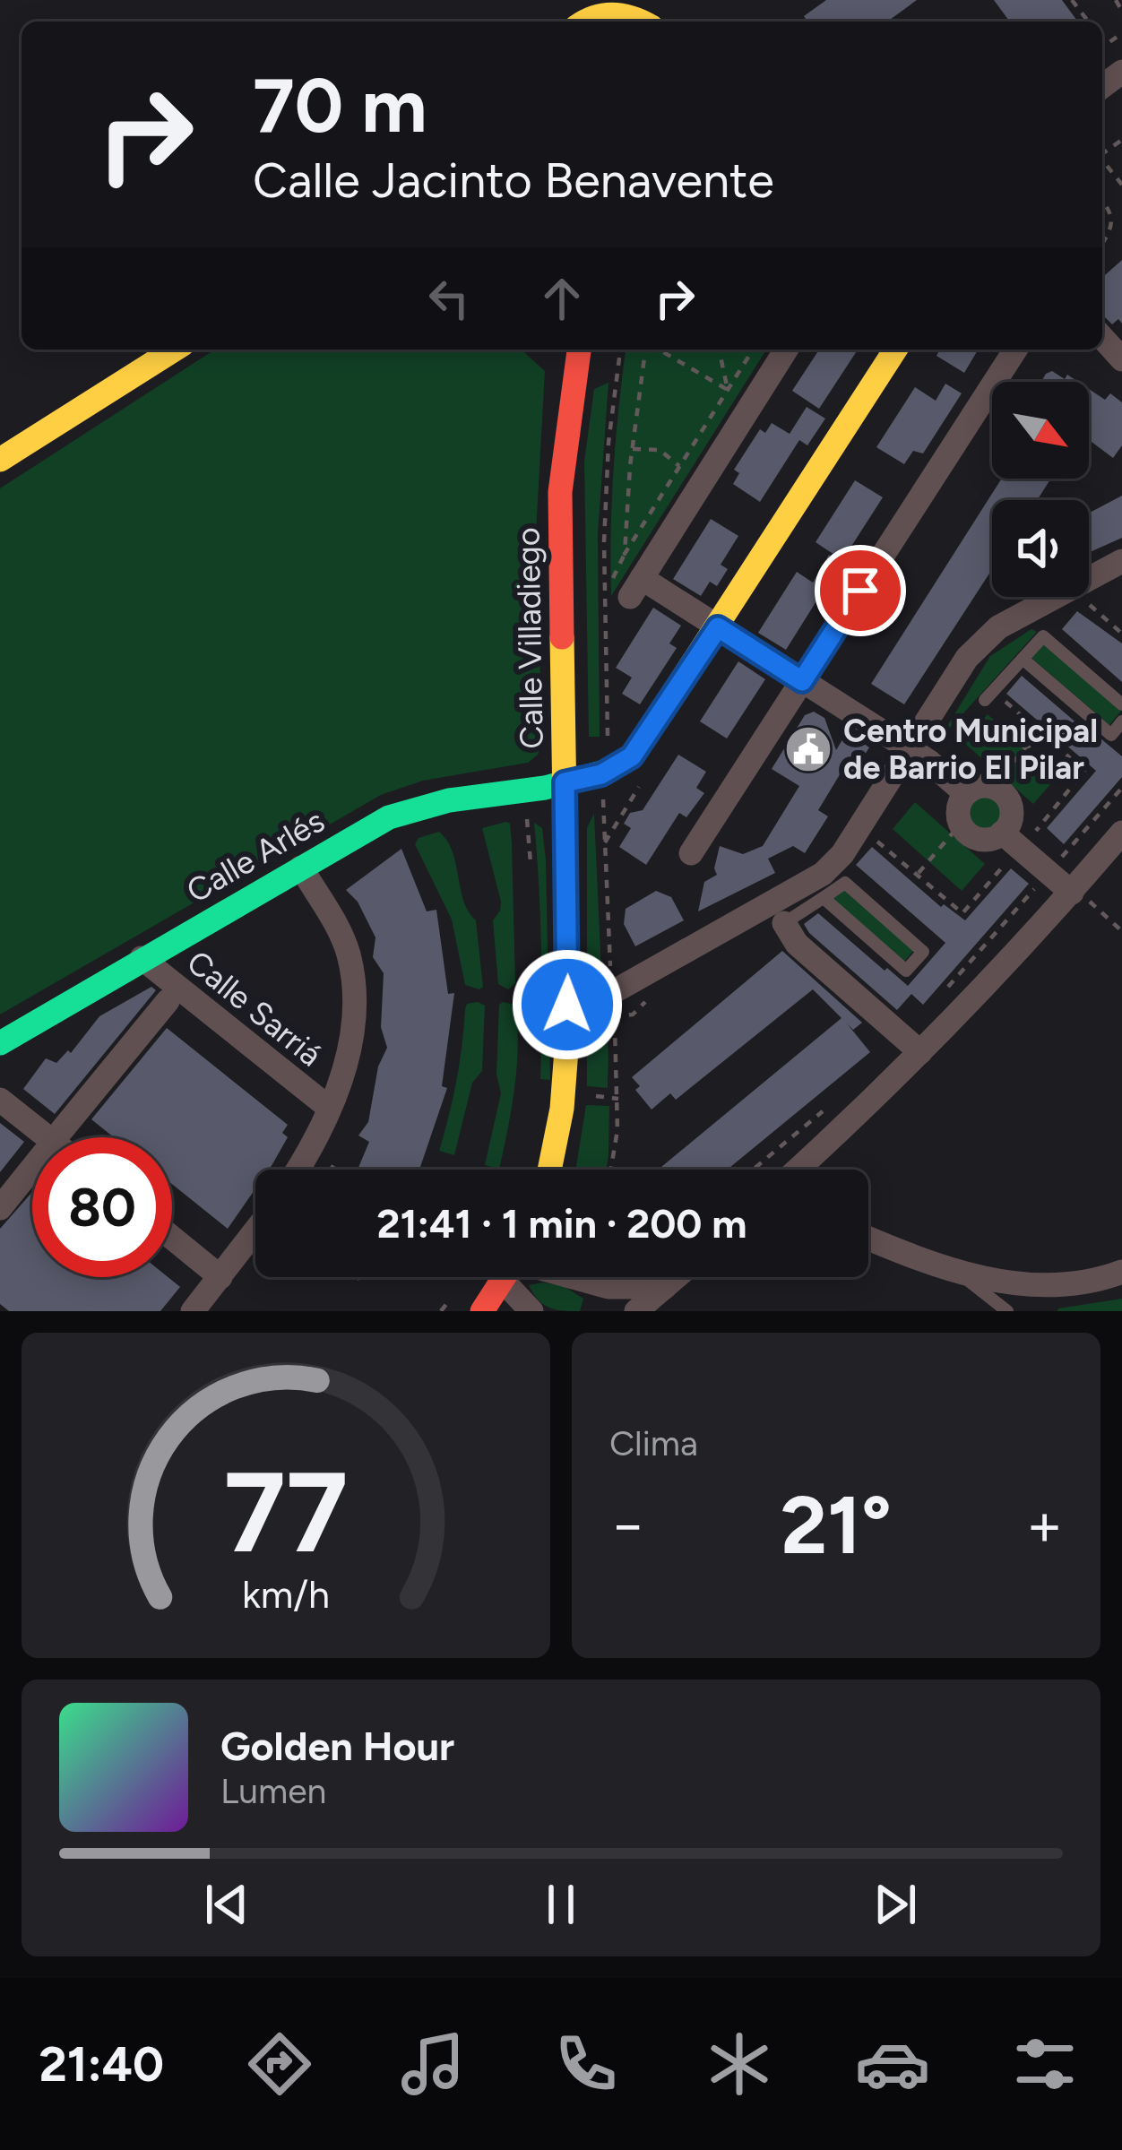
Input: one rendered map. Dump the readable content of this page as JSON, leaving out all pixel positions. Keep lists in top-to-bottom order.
{
  "streets": {
    "main road": ["Calle Villadiego", "Calle Arlés"],
    "street": ["Calle Sarriá"]
  },
  "crossings": [
    ["Calle Villadiego", "Calle Arlés"],
    ["Calle Arlés", "Calle Sarriá"]
  ],
  "places": {
    "public building": ["Centro Municipal de Barrio El Pilar"]
  },
  "north": "bottom right",
  "page": {
    "turn": ["70 m", "Calle Jacinto Benavente"],
    "limit": "80",
    "trip": "21:41 · 1 min · 200 m",
    "tile": "Clima",
    "heat": ["−", "21°", "+"],
    "song": ["Golden Hour", "Lumen"],
    "tabs": "21:40",
    "gauge": ["77", "km/h"]
  }
}
